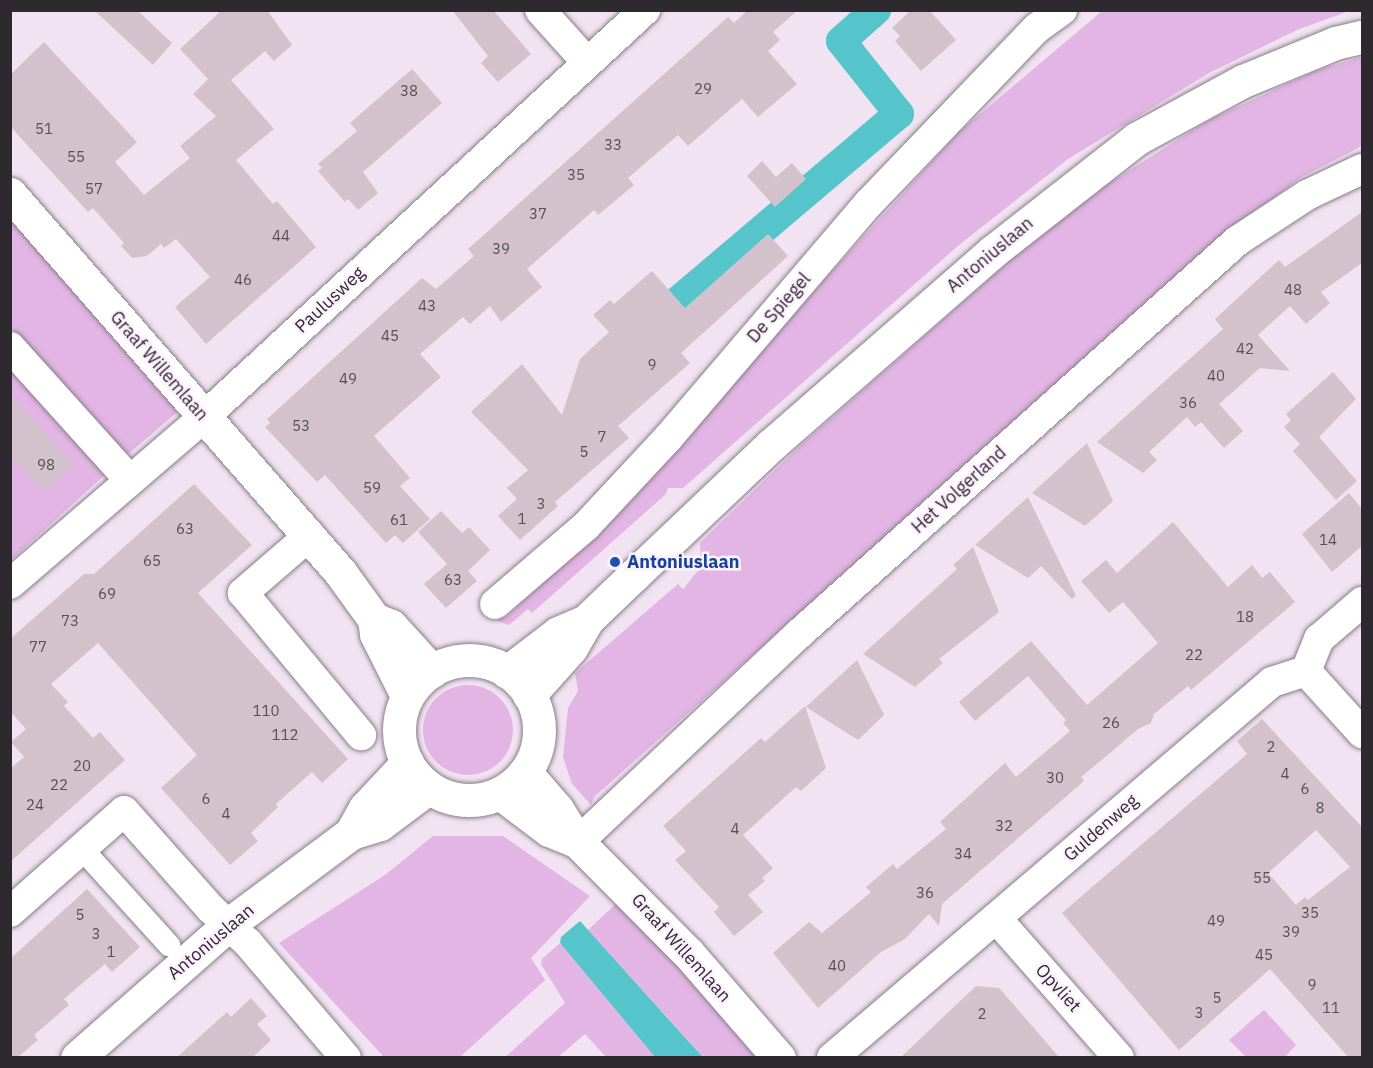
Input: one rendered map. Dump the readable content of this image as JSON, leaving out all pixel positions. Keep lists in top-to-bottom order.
{
  "streets": {
    "main road": ["Antoniuslaan", "Graaf Willemlaan"],
    "street": [
      "Paulusweg",
      "De Spiegel",
      "Het Volgerland",
      "Guldenweg",
      "Opvliet"
    ]
  },
  "crossings": [
    ["Antoniuslaan", "Graaf Willemlaan"],
    ["Paulusweg", "Graaf Willemlaan"],
    ["Graaf Willemlaan", "Het Volgerland"],
    ["Guldenweg", "Opvliet"]
  ],
  "places": ["Antoniuslaan"],
  "house_numbers": [
    "29",
    "38",
    "51",
    "33",
    "55",
    "35",
    "57",
    "37",
    "44",
    "39",
    "46",
    "48",
    "43",
    "45",
    "42",
    "9",
    "40",
    "49",
    "36",
    "53",
    "7",
    "5",
    "98",
    "59",
    "3",
    "1",
    "61",
    "63",
    "14",
    "65",
    "63",
    "69",
    "18",
    "73",
    "77",
    "22",
    "110",
    "26",
    "112",
    "2",
    "20",
    "4",
    "30",
    "22",
    "6",
    "6",
    "24",
    "8",
    "4",
    "32",
    "4",
    "34",
    "55",
    "36",
    "35",
    "5",
    "49",
    "39",
    "3",
    "1",
    "45",
    "40",
    "9",
    "5",
    "11",
    "3",
    "2"
  ]
}
